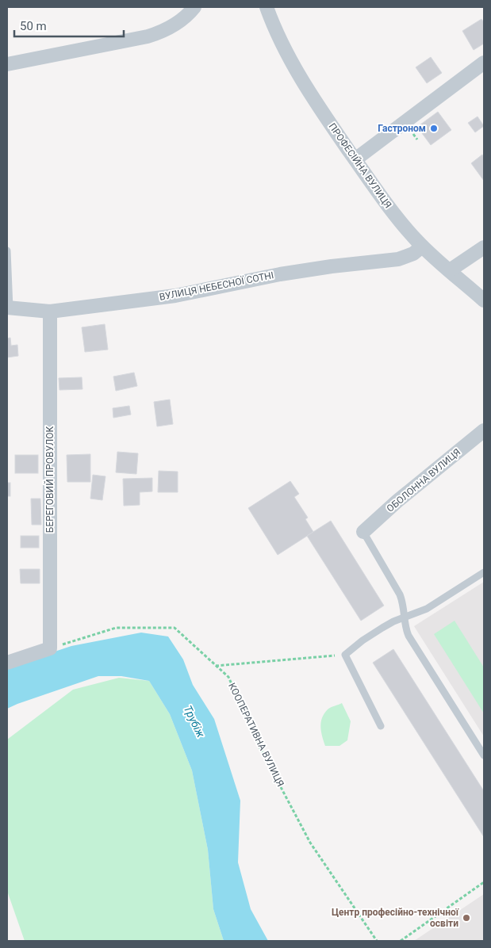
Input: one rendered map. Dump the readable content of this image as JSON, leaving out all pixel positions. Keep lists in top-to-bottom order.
{
  "streets": {
    "street": [
      "ПРОФЕСІЙНА ВУЛИЦЯ",
      "ВУЛИЦЯ НЕБЕСНОЇ СОТНІ",
      "БЕРЕГОВИЙ ПРОВУЛОК",
      "ОБОЛОННА ВУЛИЦЯ"
    ],
    "path": ["КООПЕРАТИВНА ВУЛИЦЯ"]
  },
  "crossings": [
    ["ПРОФЕСІЙНА ВУЛИЦЯ", "ВУЛИЦЯ НЕБЕСНОЇ СОТНІ"],
    ["ВУЛИЦЯ НЕБЕСНОЇ СОТНІ", "БЕРЕГОВИЙ ПРОВУЛОК"],
    ["БЕРЕГОВИЙ ПРОВУЛОК", "КООПЕРАТИВНА ВУЛИЦЯ"]
  ],
  "water": ["Трубіж"],
  "places": ["Гастроном", "Центр професійно-технічної освіти"],
  "scale_bar": "50 m"
}
